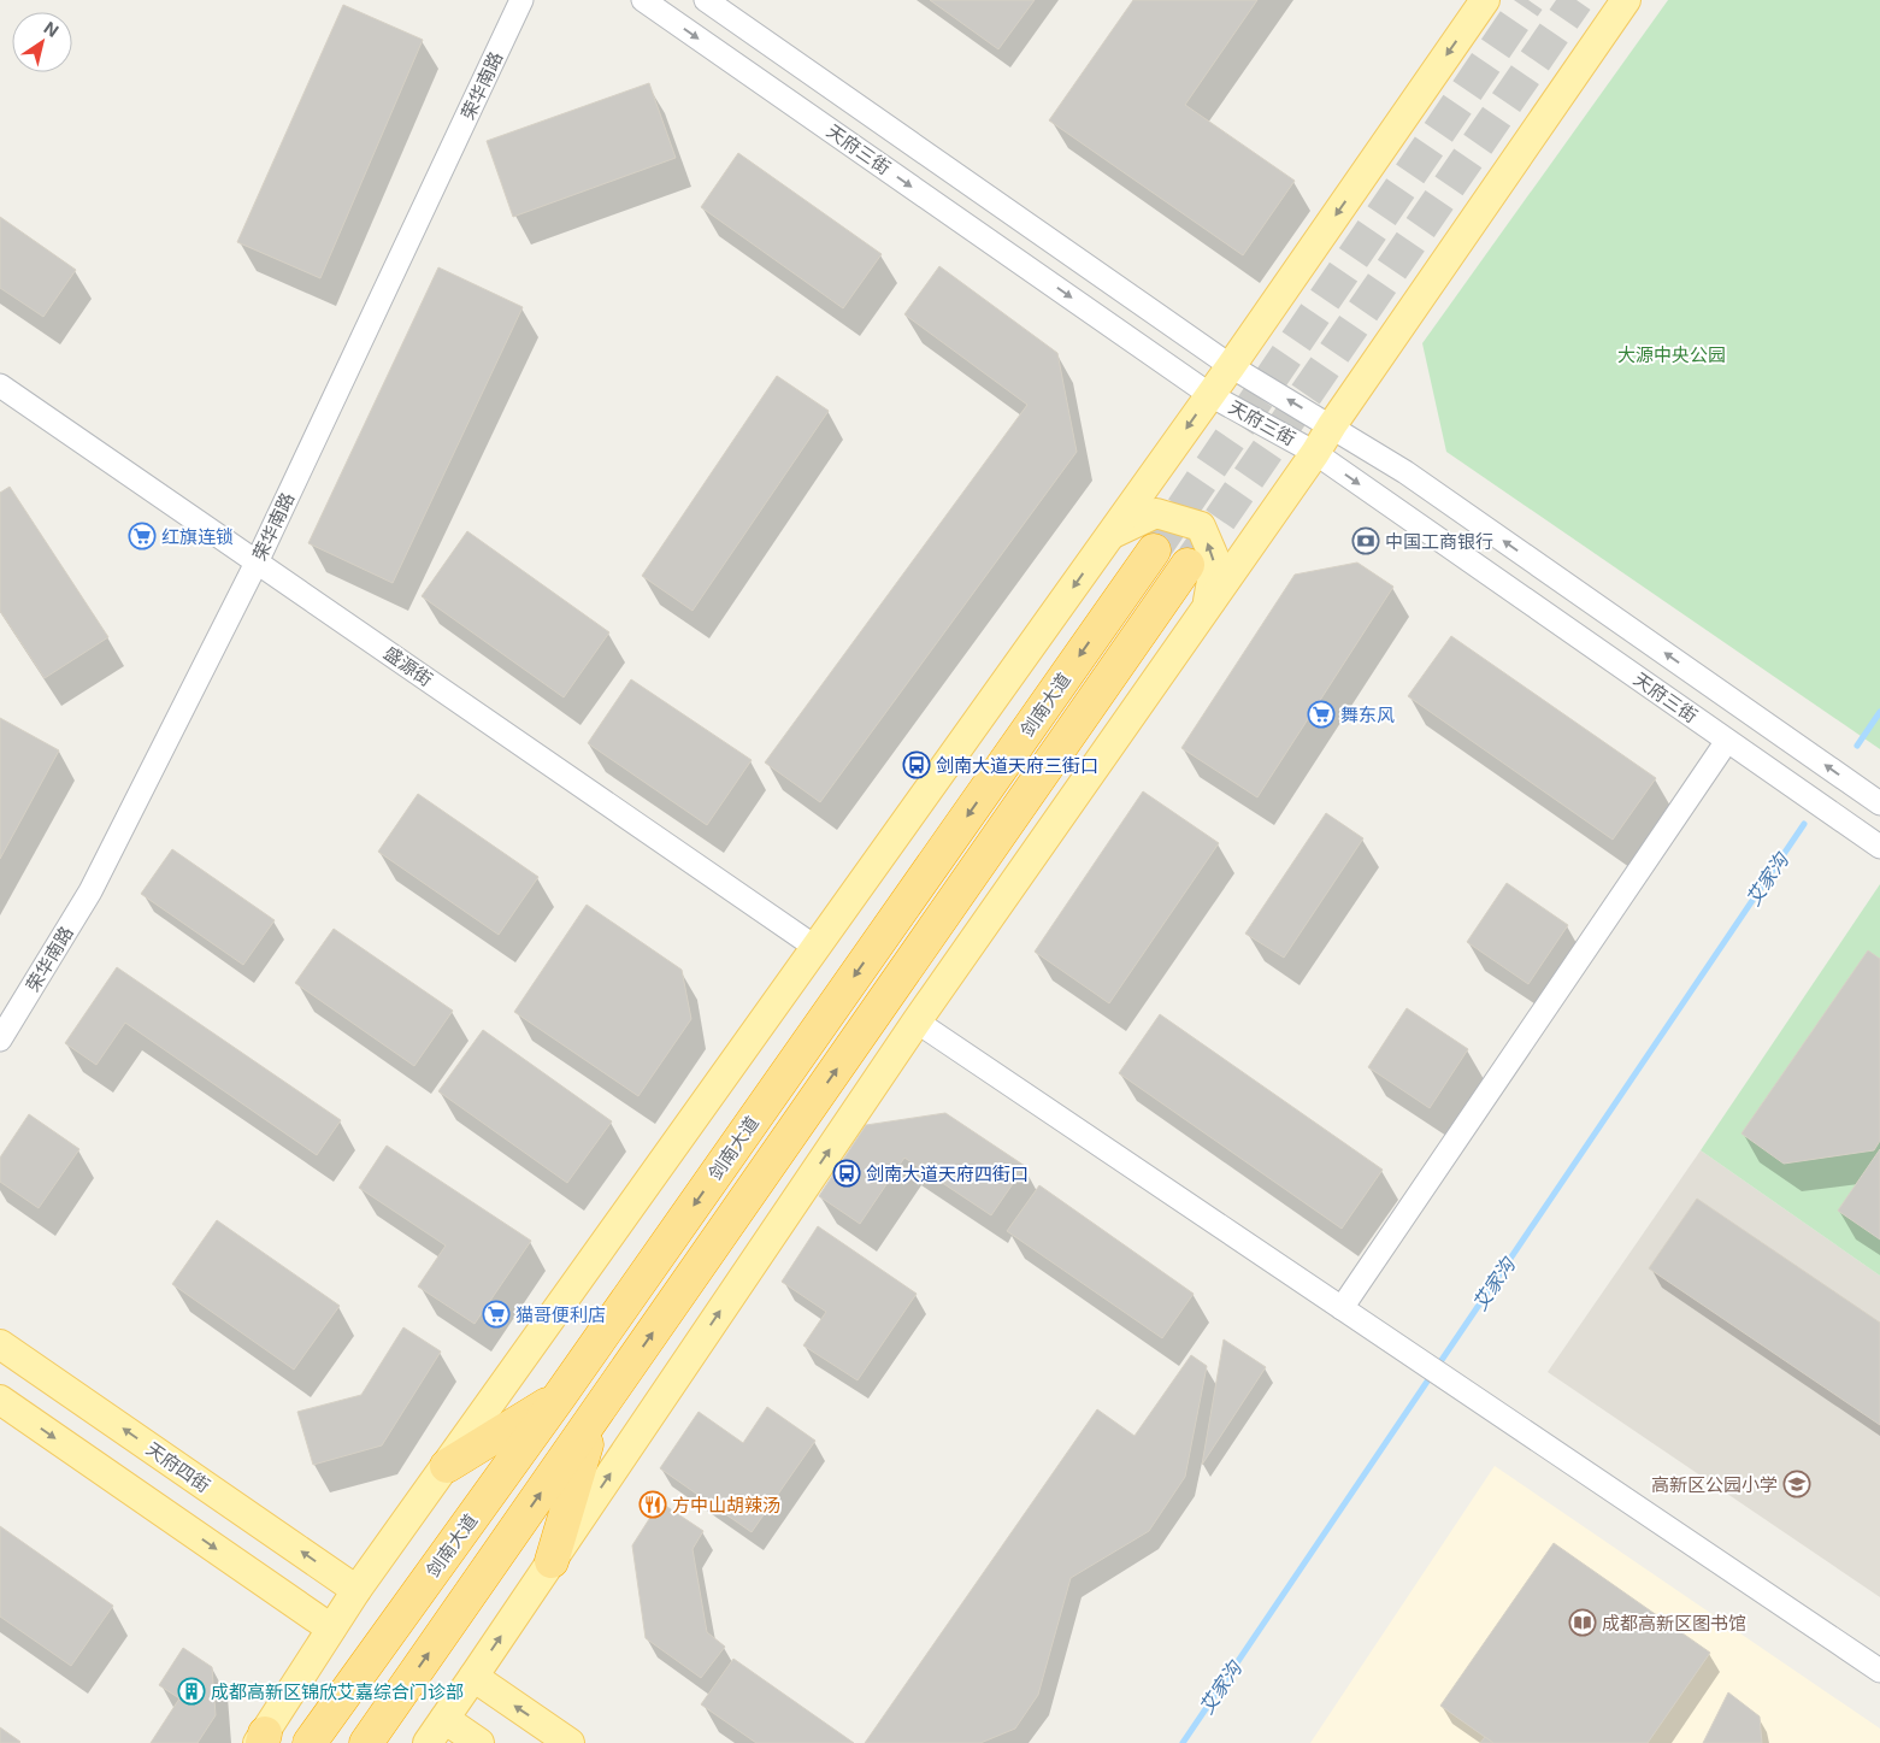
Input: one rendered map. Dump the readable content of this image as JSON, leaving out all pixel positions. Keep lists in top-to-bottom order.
{
  "streets": {
    "highway": ["剑南大道"],
    "main road": ["天府四街"],
    "street": ["荣华南路", "天府三街", "盛源街"]
  },
  "crossings": [
    ["荣华南路", "盛源街"]
  ],
  "water": ["艾家沟"],
  "parks": ["大源中央公园"],
  "places": {
    "supermarket": ["红旗连锁", "舞东风", "猫哥便利店"],
    "bank": ["中国工商银行"],
    "bus stop": ["剑南大道天府三街口", "剑南大道天府四街口"],
    "school or university": ["高新区公园小学"],
    "restaurant": ["方中山胡辣汤"],
    "library": ["成都高新区图书馆"],
    "building": ["成都高新区锦欣艾嘉综合门诊部"]
  },
  "north": "top right"
}
